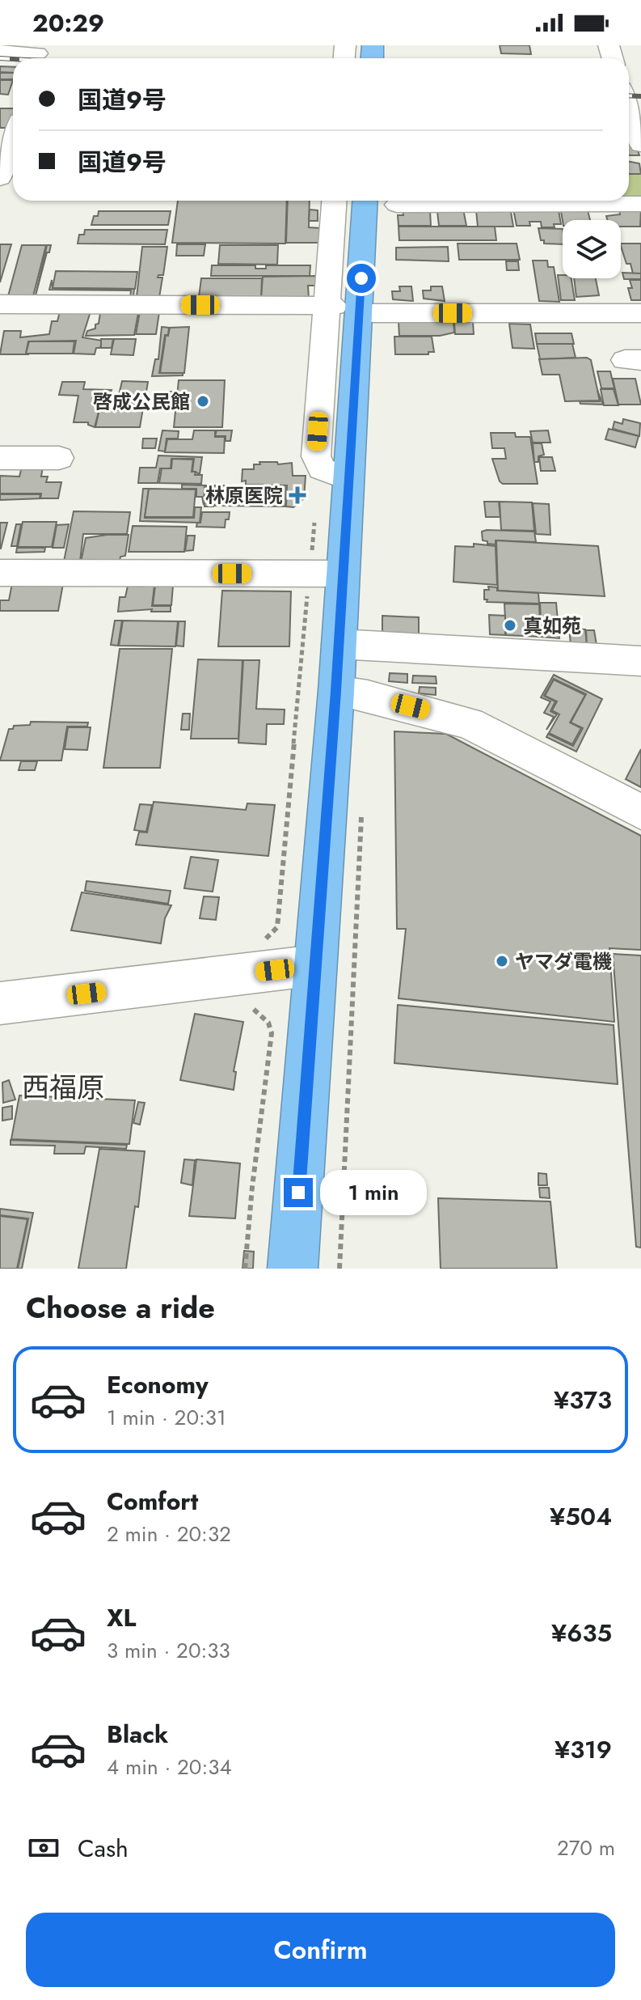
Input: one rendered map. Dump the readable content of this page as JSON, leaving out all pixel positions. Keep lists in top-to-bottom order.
{
  "districts": ["西福原"],
  "places": {
    "other": ["啓成公民館", "真如苑", "ヤマダ電機"],
    "health": ["林原医院"]
  },
  "page": {
    "status": "20:29",
    "banner": ["国道9号", "国道9号"],
    "bubble": "1 min",
    "heading": "Choose a ride",
    "list": [
      {
        "name": "Economy",
        "note": "1 min · 20:31",
        "value": "¥373"
      },
      {
        "name": "Comfort",
        "note": "2 min · 20:32",
        "value": "¥504"
      },
      {
        "name": "XL",
        "note": "3 min · 20:33",
        "value": "¥635"
      },
      {
        "name": "Black",
        "note": "4 min · 20:34",
        "value": "¥319"
      }
    ],
    "pay": ["Cash", "270 m"],
    "buttons": "Confirm"
  }
}
